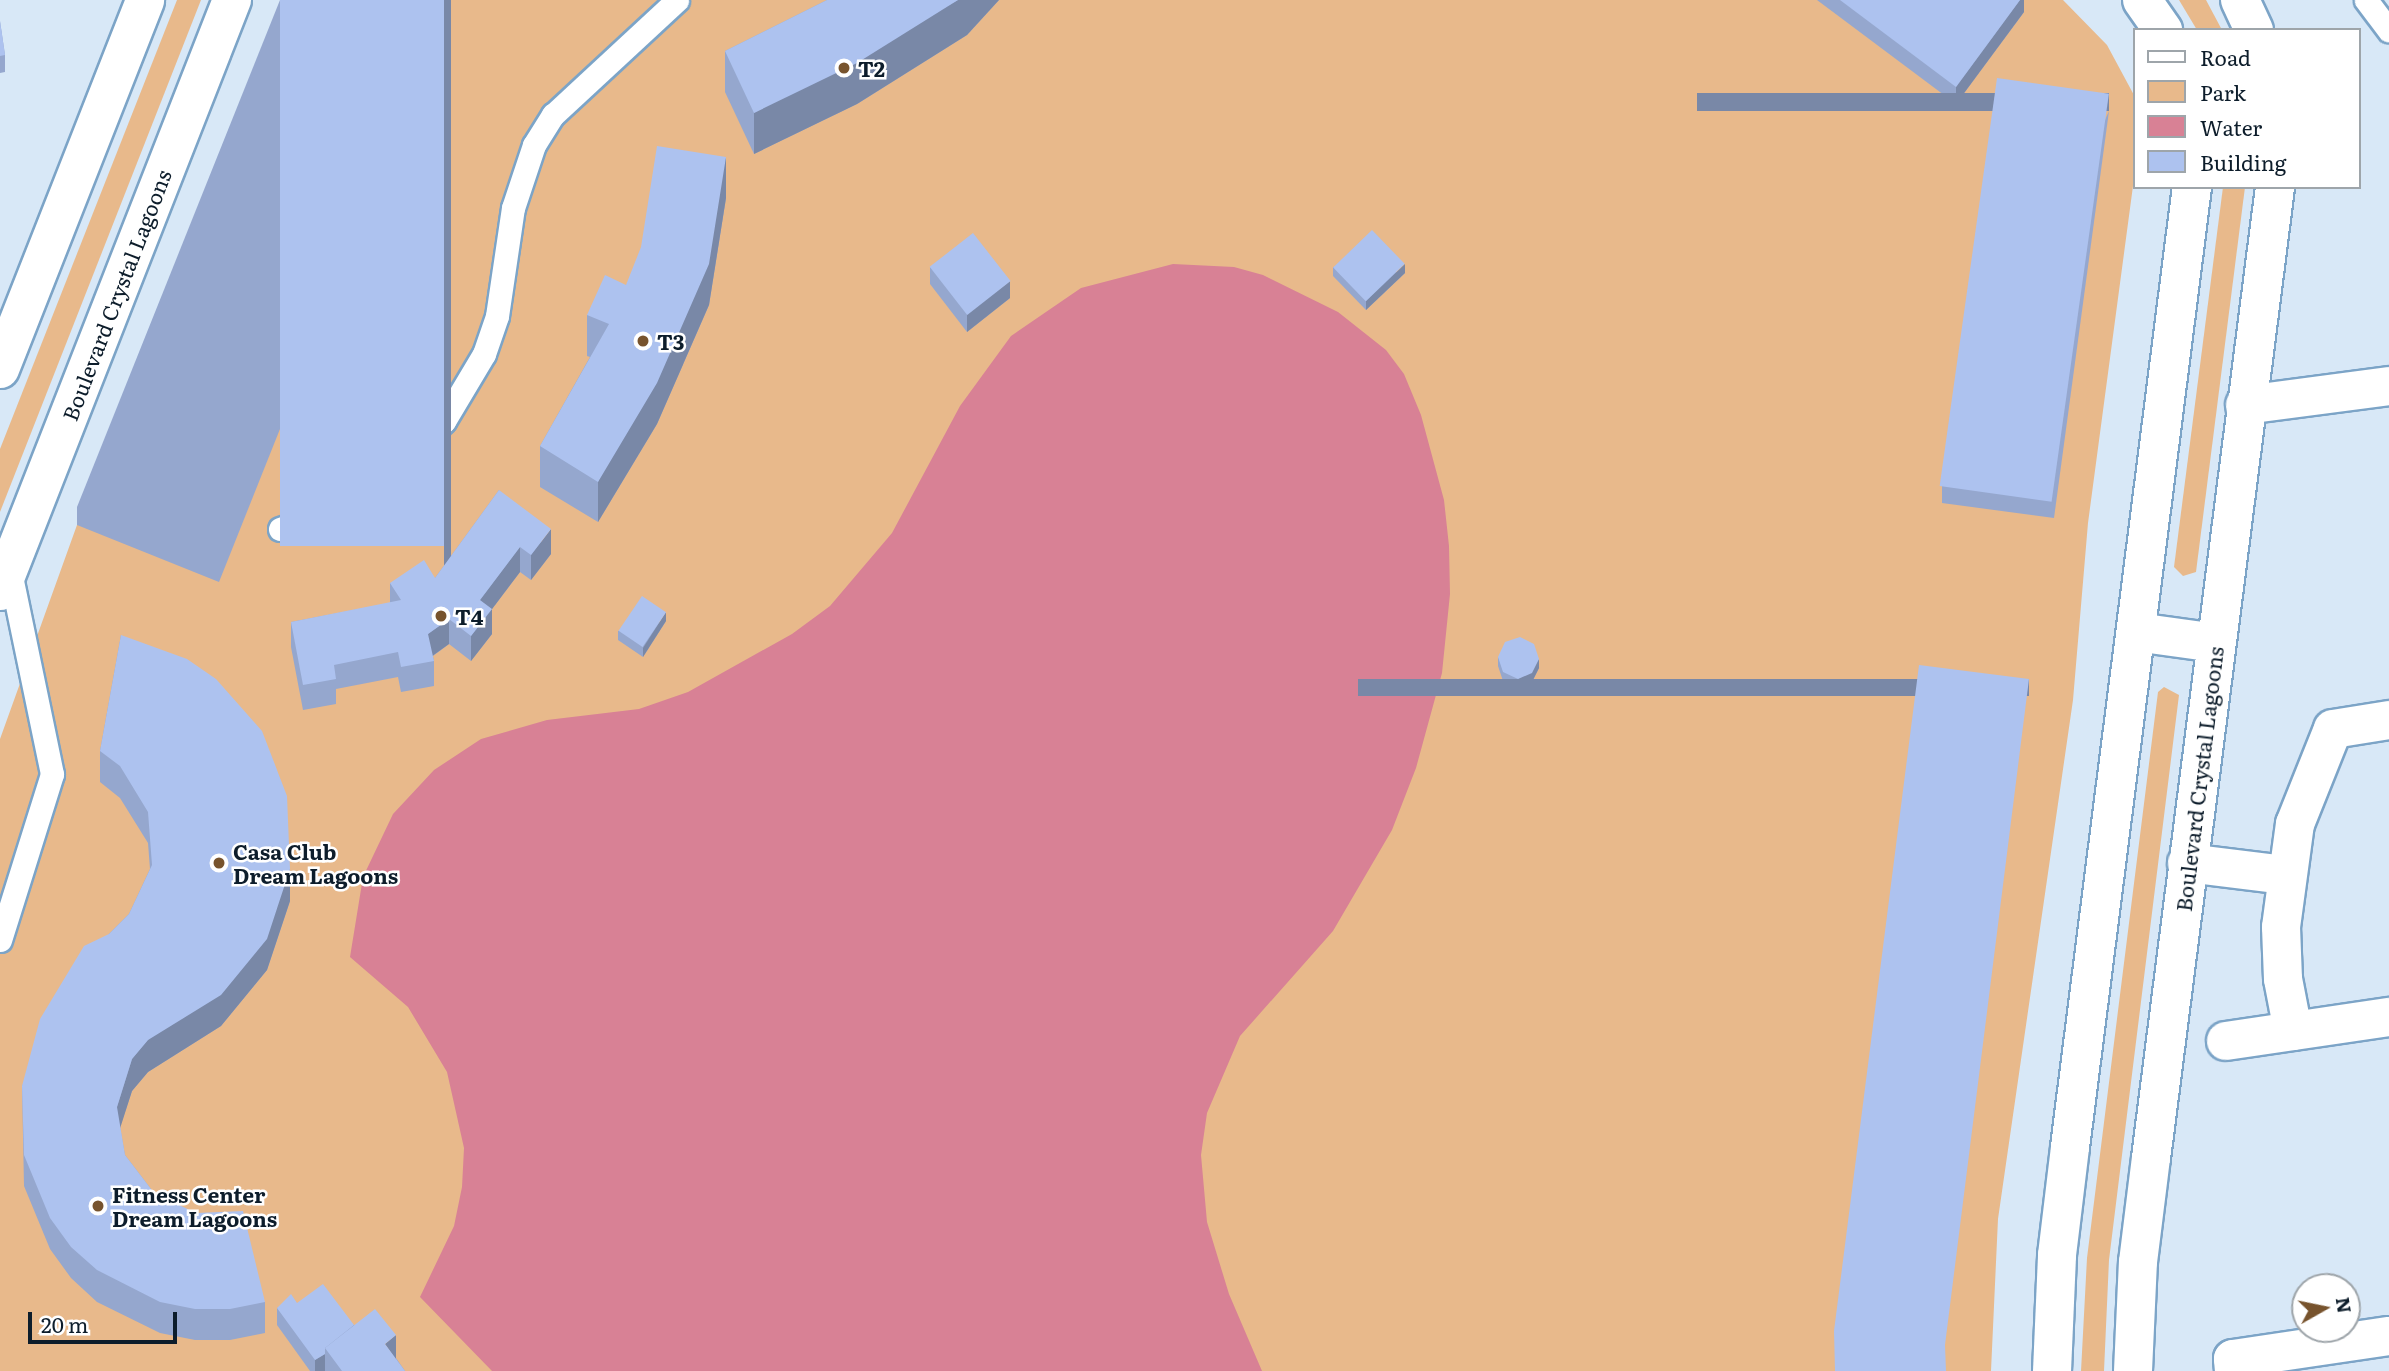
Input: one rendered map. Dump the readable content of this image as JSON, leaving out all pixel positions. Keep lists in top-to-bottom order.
{
  "streets": {
    "street": ["Boulevard Crystal Lagoons"]
  },
  "places": [
    "T2",
    "T3",
    "T4",
    "Casa Club Dream Lagoons",
    "Fitness Center Dream Lagoons"
  ],
  "legend": [
    "Road",
    "Park",
    "Water",
    "Building"
  ],
  "scale_bar": "20 m",
  "north": "right"
}
